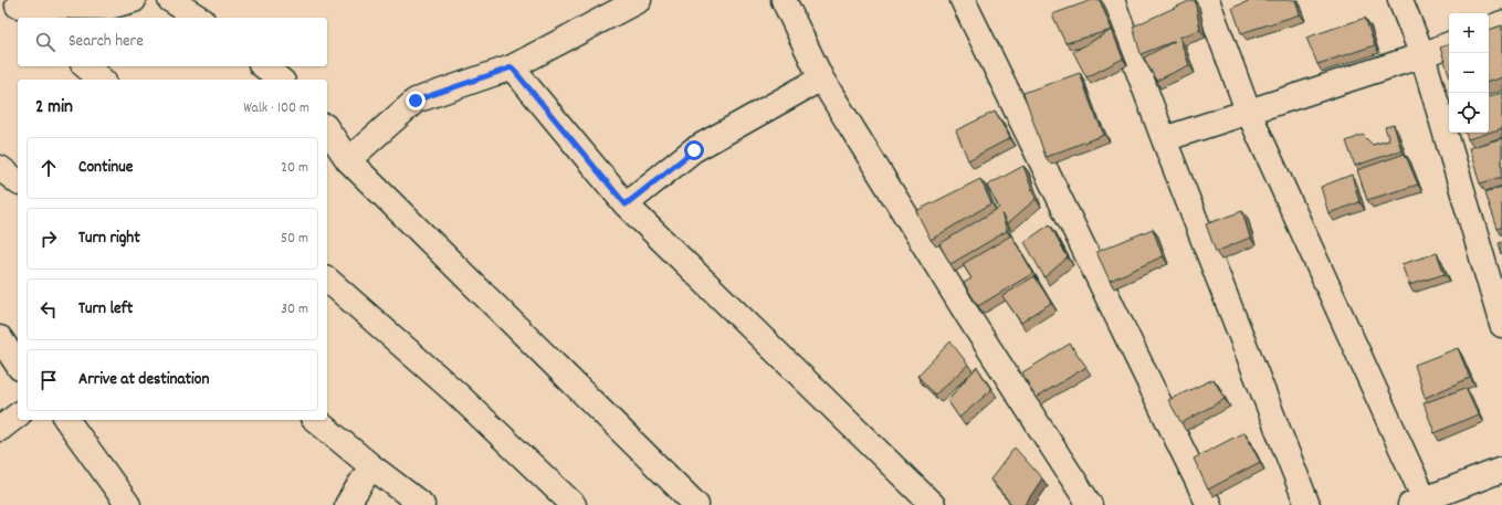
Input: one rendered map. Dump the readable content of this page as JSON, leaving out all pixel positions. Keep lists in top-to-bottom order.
{
  "page": {
    "map_buttons": ["+", "−"],
    "search": "Search here",
    "heading": ["2 min", "Walk · 100 m"],
    "list": [
      ["Continue", "20 m"],
      ["Turn right", "50 m"],
      ["Turn left", "30 m"],
      "Arrive at destination"
    ]
  }
}
